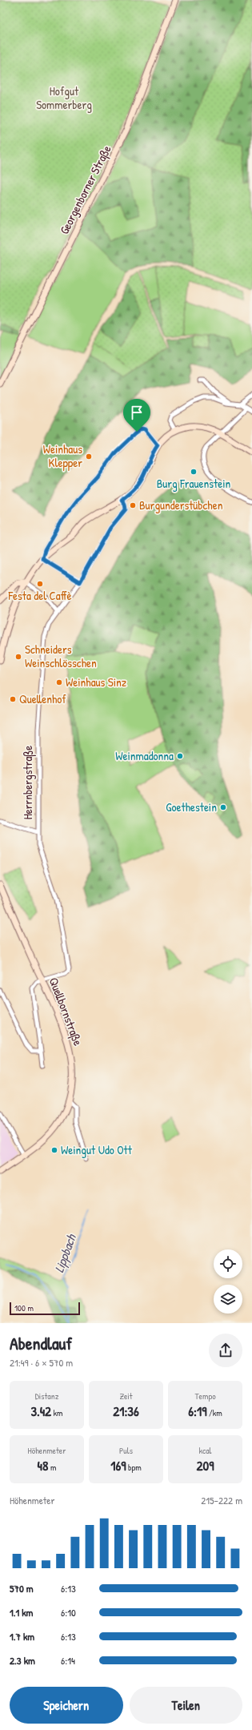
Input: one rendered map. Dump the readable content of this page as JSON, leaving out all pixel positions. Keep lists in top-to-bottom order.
{
  "streets": {
    "main road": ["Georgenborner Straße", "Quellbornstraße"],
    "street": ["Herrnbergstraße"]
  },
  "crossings": [
    ["Herrnbergstraße", "Quellbornstraße"]
  ],
  "water": ["Lippbach"],
  "parks": ["Hofgut Sommerberg"],
  "places": [
    "Weinhaus Klepper",
    "Burg Frauenstein",
    "Burgunderstübchen",
    "Festa del Caffè",
    "Schneiders Weinschlösschen",
    "Weinhaus Sinz",
    "Quellenhof",
    "Weinmadonna",
    "Goethestein",
    "Weingut Udo Ott"
  ],
  "scale_bar": "100 m",
  "page": {
    "scale": "100 m",
    "heading": ["Abendlauf", "21:49 · 6 × 570 m"],
    "stats": [
      ["Distanz", "3.42 km"],
      ["Zeit", "21:36"],
      ["Tempo", "6:19 /km"],
      ["Höhenmeter", "48 m"],
      ["Puls", "169 bpm"],
      ["kcal", "209"]
    ],
    "chart": ["Höhenmeter", "215–222 m"],
    "list": [
      {
        "name": "570 m",
        "note": "6:13"
      },
      {
        "name": "1.1 km",
        "note": "6:10"
      },
      {
        "name": "1.7 km",
        "note": "6:13"
      },
      {
        "name": "2.3 km",
        "note": "6:14"
      }
    ],
    "buttons": ["Speichern", "Teilen"]
  }
}
